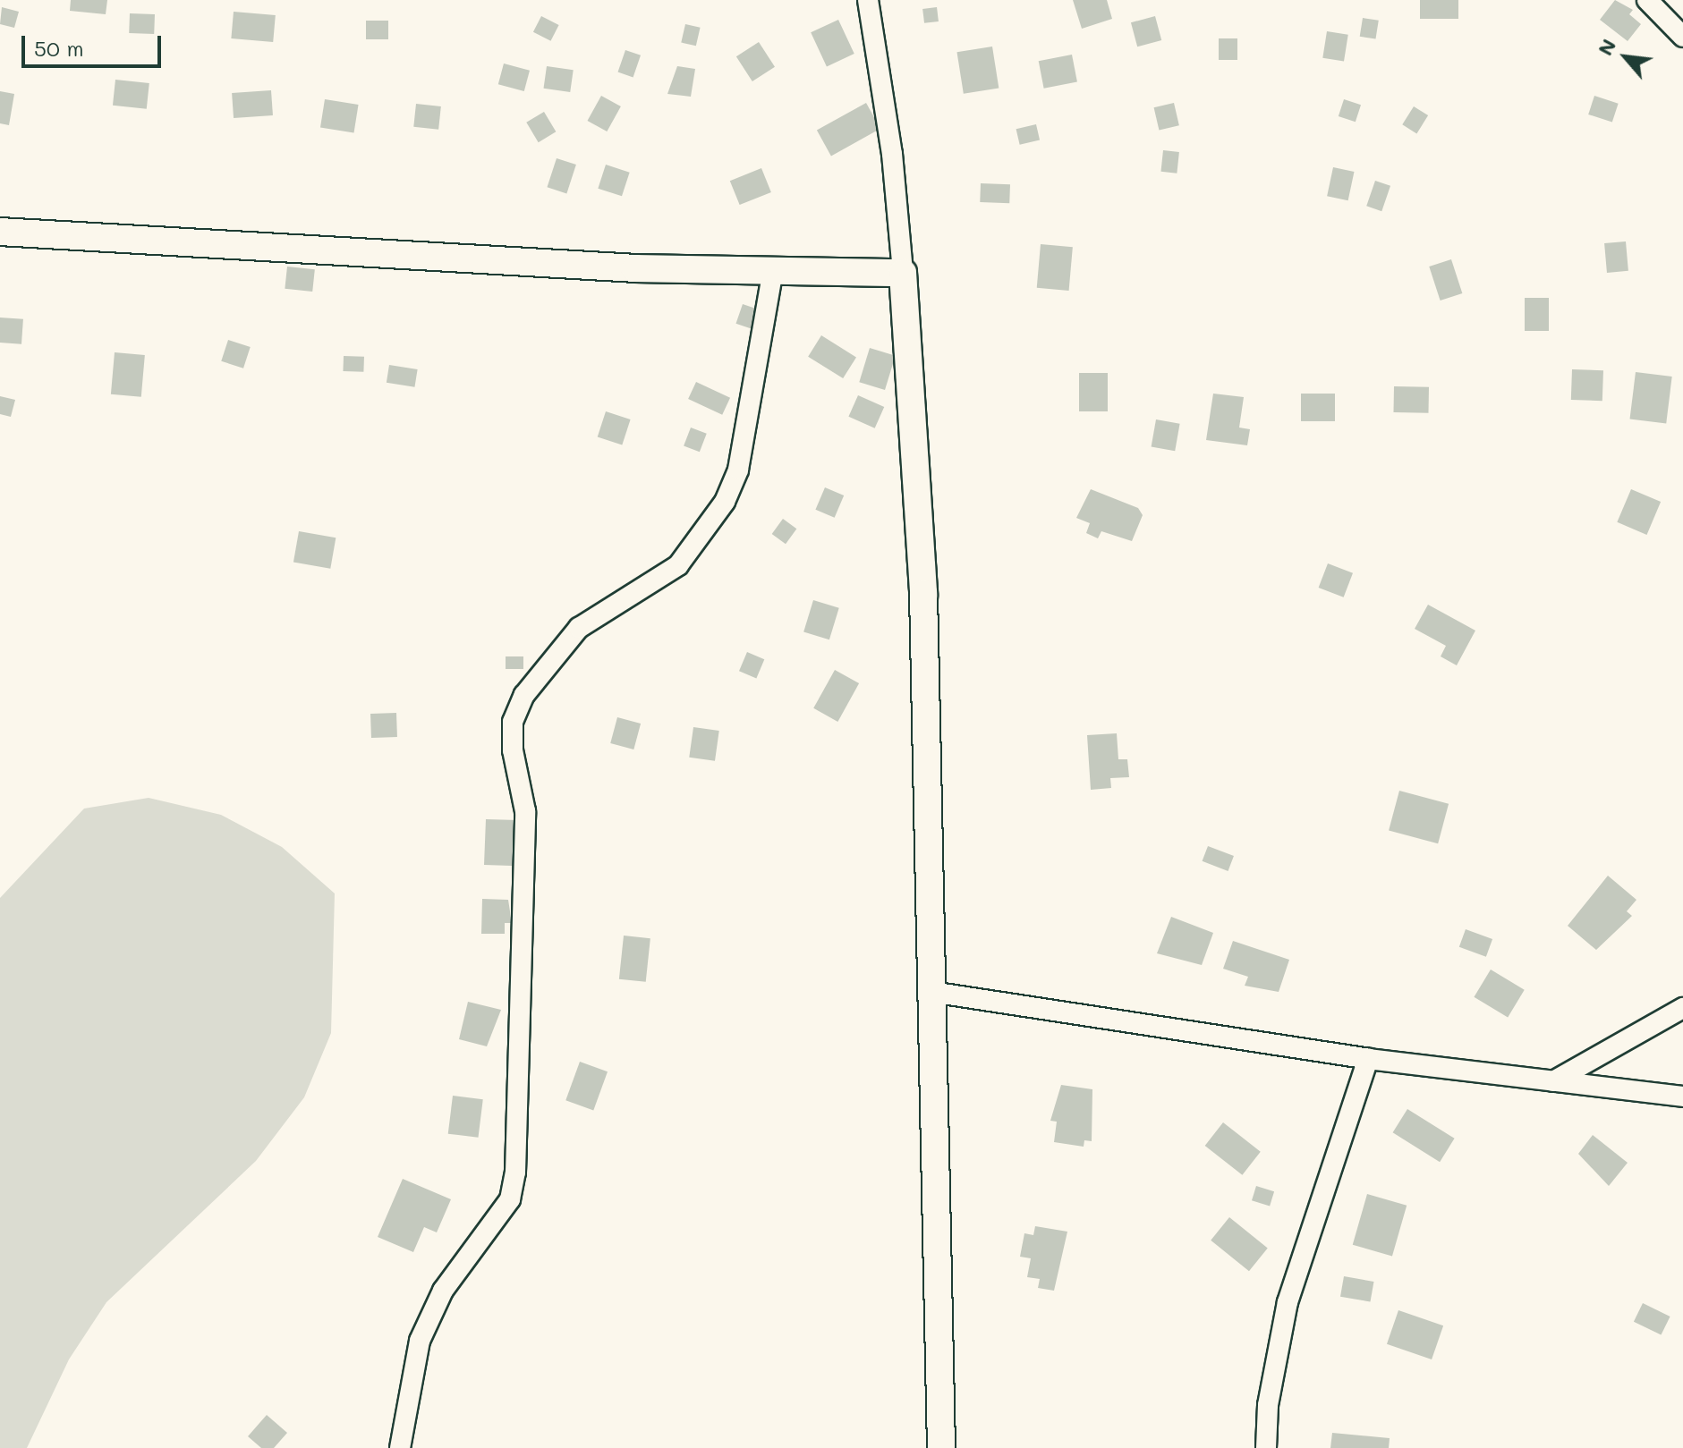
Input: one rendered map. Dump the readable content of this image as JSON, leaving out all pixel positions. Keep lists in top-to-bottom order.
{
  "scale_bar": "50 m",
  "north": "top left"
}
